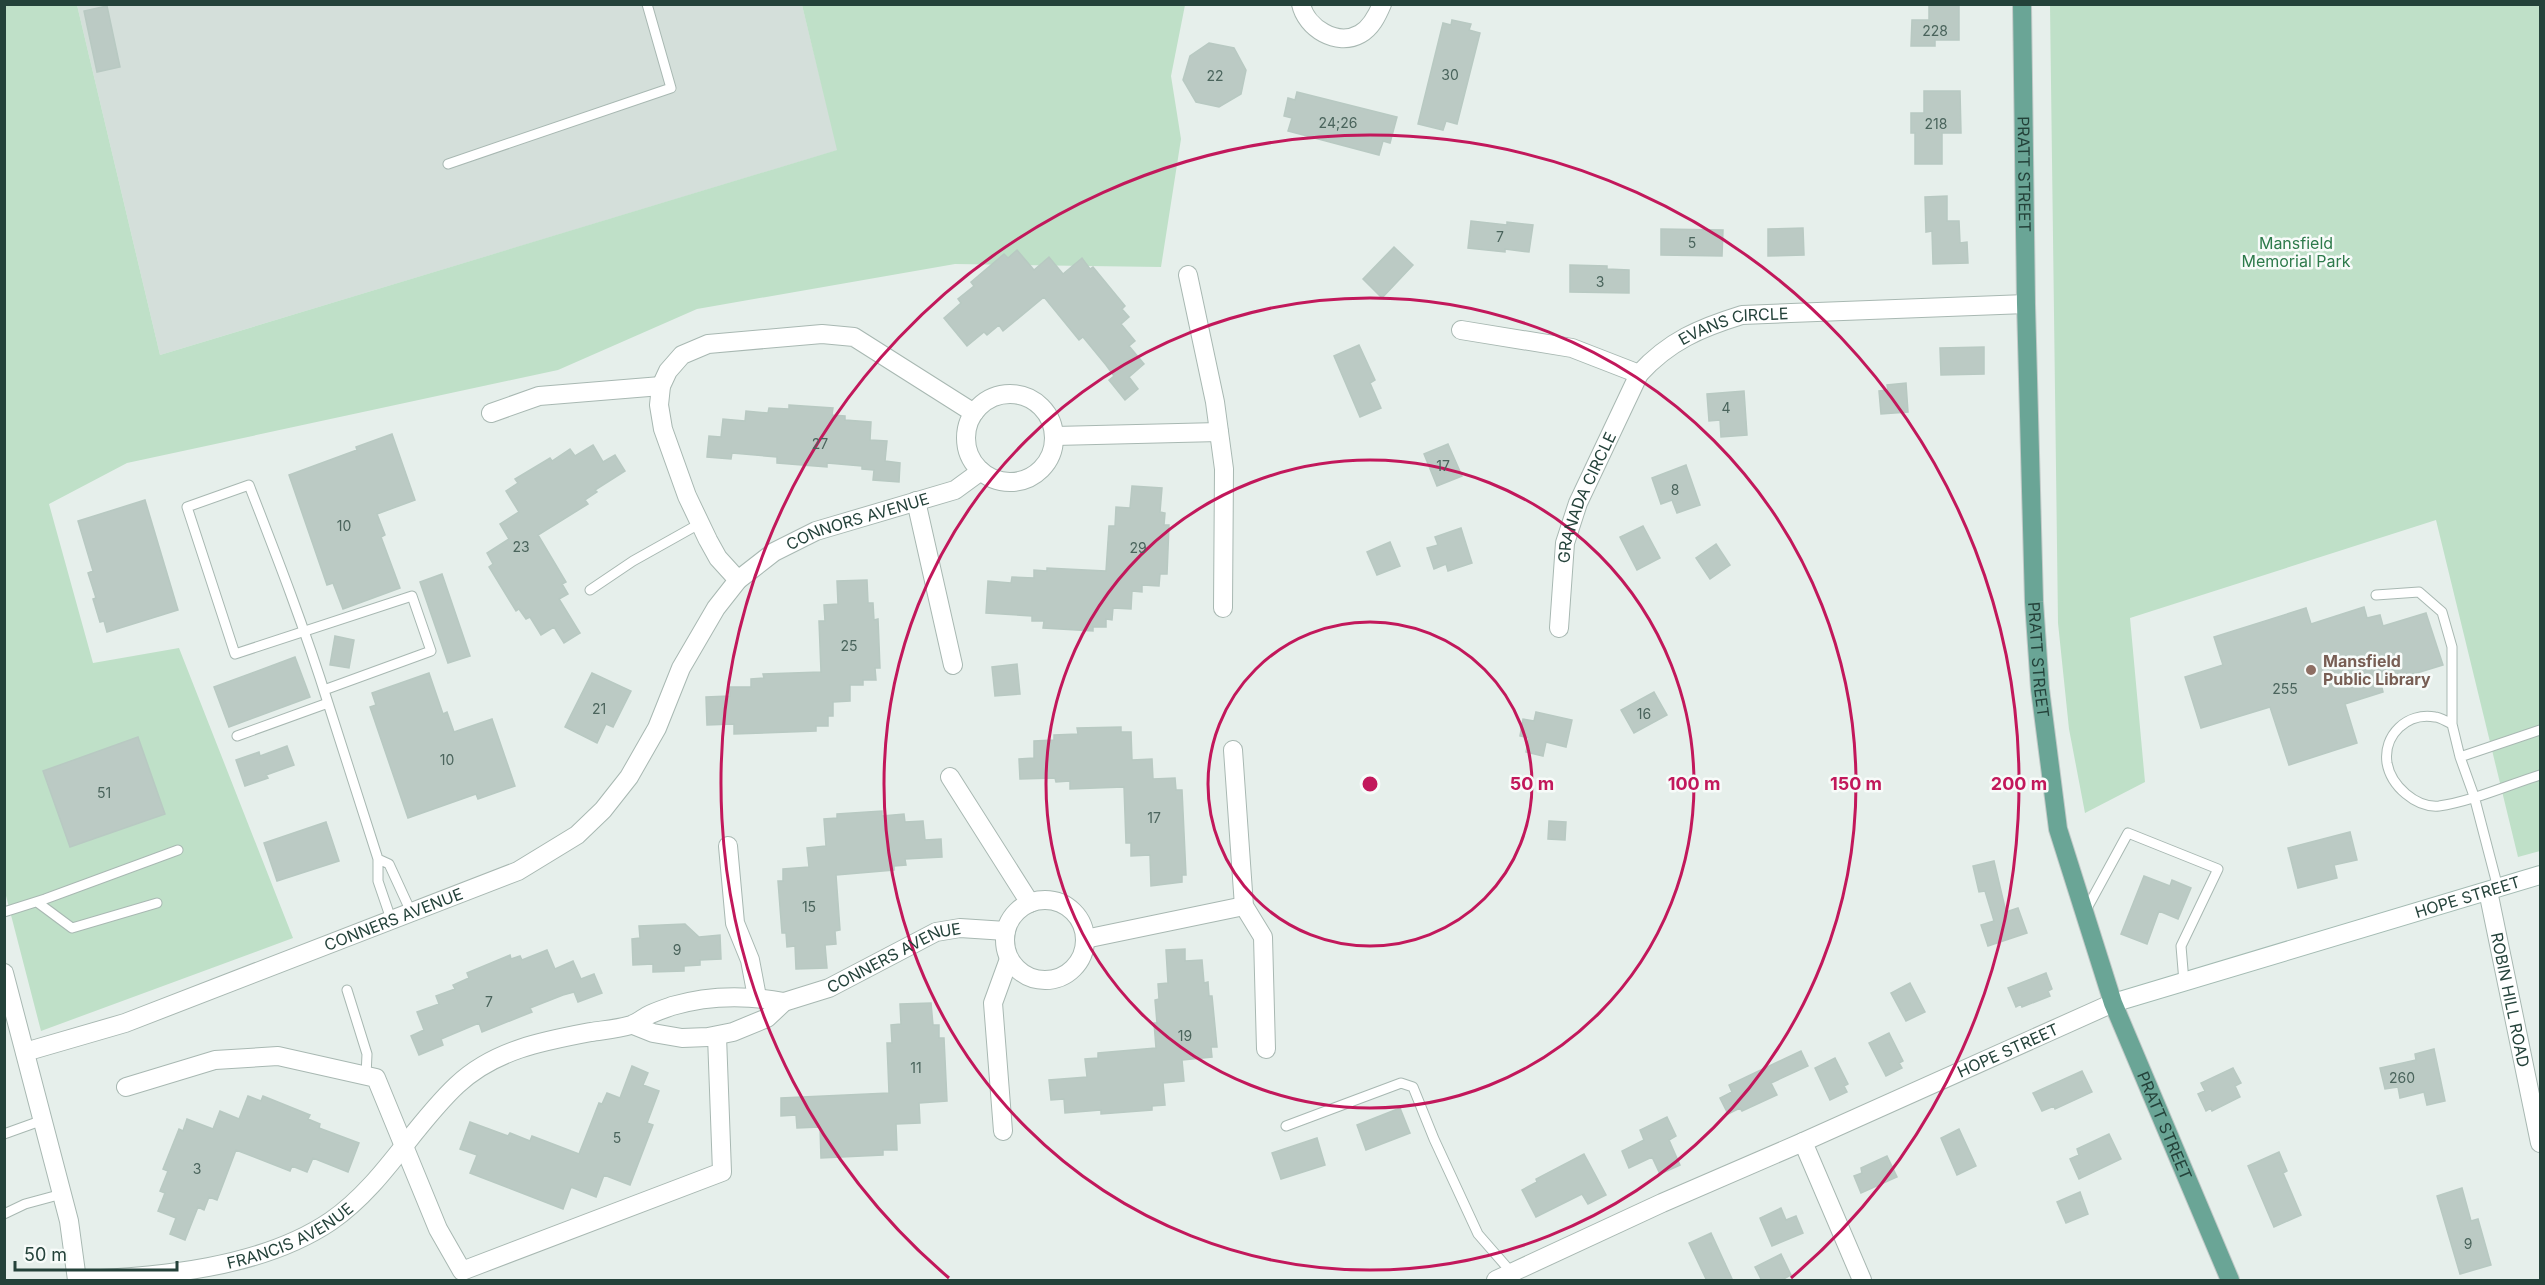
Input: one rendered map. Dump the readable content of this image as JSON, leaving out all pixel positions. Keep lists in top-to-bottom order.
{
  "streets": {
    "main road": ["PRATT STREET"],
    "street": [
      "EVANS CIRCLE",
      "GRANADA CIRCLE",
      "CONNORS AVENUE",
      "HOPE STREET",
      "CONNERS AVENUE",
      "ROBIN HILL ROAD",
      "FRANCIS AVENUE"
    ]
  },
  "crossings": [
    ["PRATT STREET", "EVANS CIRCLE"],
    ["PRATT STREET", "HOPE STREET"],
    ["EVANS CIRCLE", "GRANADA CIRCLE"],
    ["CONNORS AVENUE", "CONNERS AVENUE"],
    ["HOPE STREET", "ROBIN HILL ROAD"],
    ["CONNERS AVENUE", "FRANCIS AVENUE"]
  ],
  "parks": ["Mansfield Memorial Park"],
  "places": ["Mansfield Public Library"],
  "house_numbers": [
    "228",
    "30",
    "22",
    "24;26",
    "218",
    "7",
    "5",
    "3",
    "4",
    "27",
    "17",
    "8",
    "10",
    "23",
    "29",
    "25",
    "255",
    "21",
    "16",
    "10",
    "51",
    "17",
    "15",
    "9",
    "7",
    "19",
    "11",
    "260",
    "5",
    "3",
    "9"
  ],
  "scale_bar": "50 m",
  "rings": [
    "50 m",
    "100 m",
    "150 m",
    "200 m"
  ]
}
